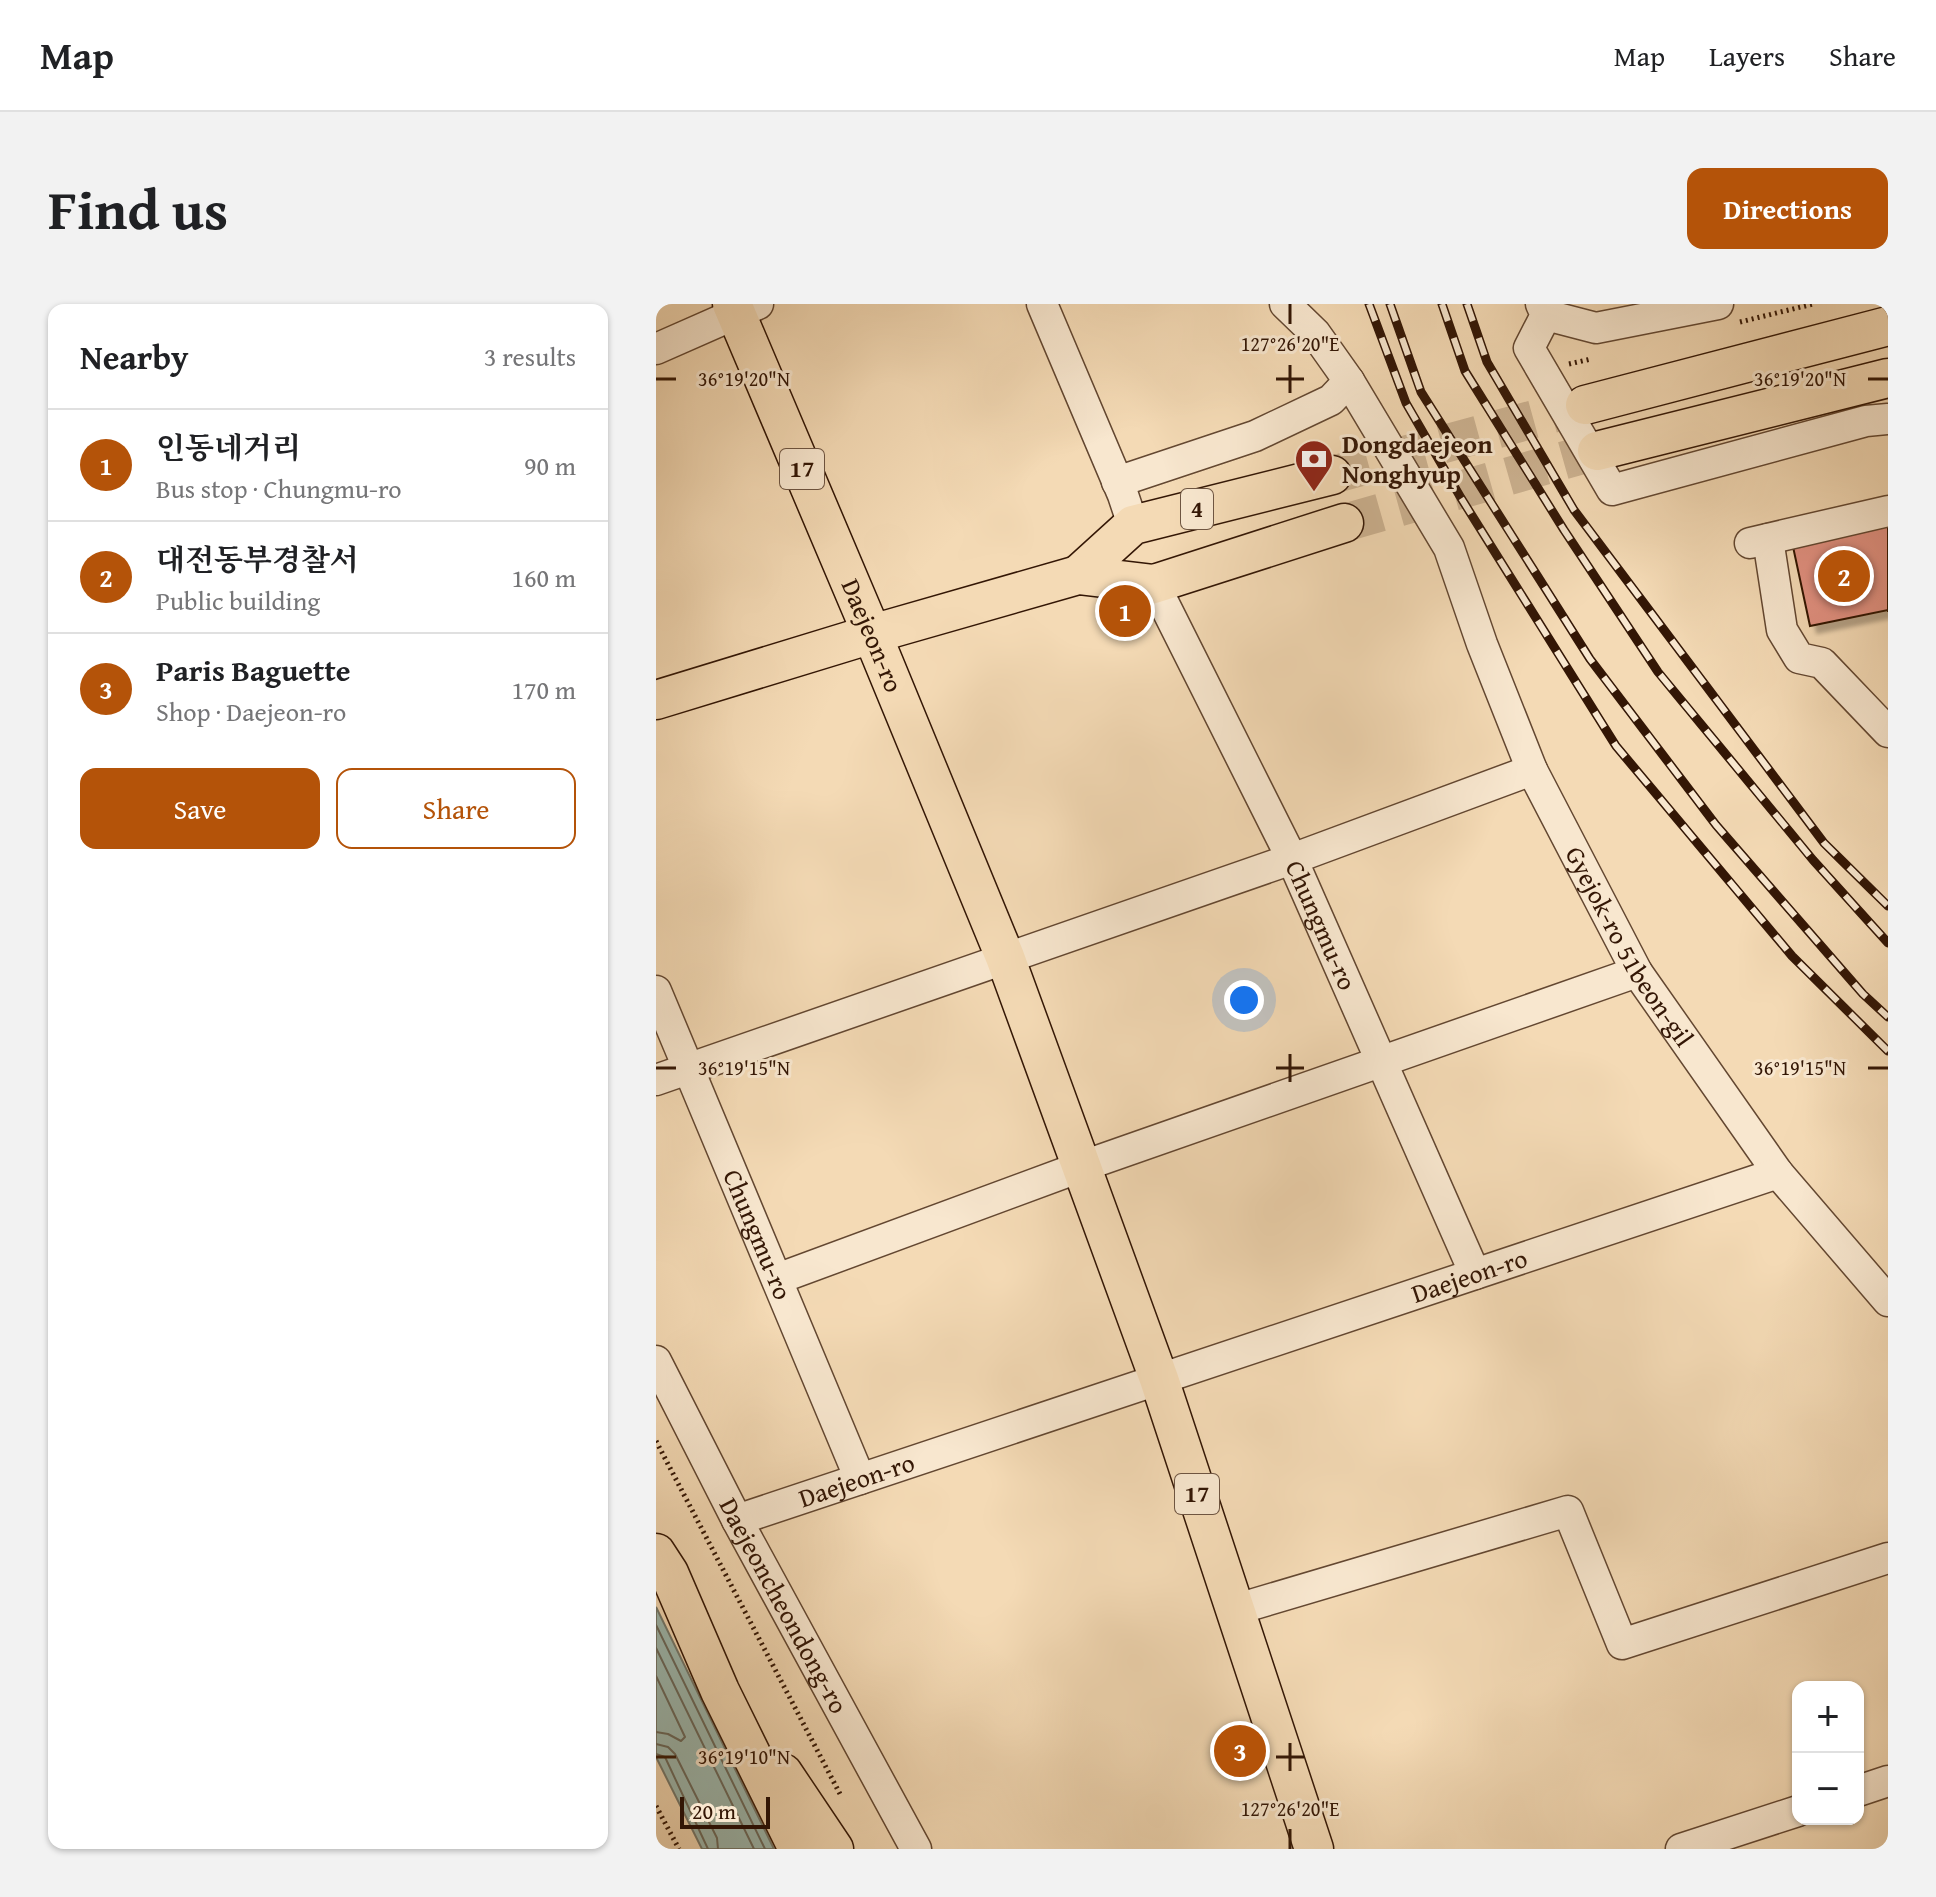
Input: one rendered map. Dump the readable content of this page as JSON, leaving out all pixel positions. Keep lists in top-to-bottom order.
{
  "streets": {
    "main road": ["17", "4", "Daejeon-ro"],
    "street": ["Chungmu-ro", "Gyejok-ro 51beon-gil", "Daejeoncheondong-ro"]
  },
  "crossings": [
    ["4", "Daejeon-ro"],
    ["4", "Chungmu-ro"],
    ["Daejeon-ro", "Chungmu-ro"],
    ["Daejeon-ro", "Gyejok-ro 51beon-gil"],
    ["Daejeon-ro", "Daejeoncheondong-ro"]
  ],
  "places": {
    "bank": ["Dongdaejeon Nonghyup"]
  },
  "scale_bar": "20 m",
  "page": {
    "header": "Map",
    "nav": ["Map", "Layers", "Share"],
    "title": "Find us",
    "buttons": [
      "Directions",
      ["Save", "Share"]
    ],
    "heading": ["Nearby", "3 results"],
    "list": [
      {
        "mark": "1",
        "name": "인동네거리",
        "note": "Bus stop · Chungmu-ro",
        "value": "90 m"
      },
      {
        "mark": "2",
        "name": "대전동부경찰서",
        "note": "Public building",
        "value": "160 m"
      },
      {
        "mark": "3",
        "name": "Paris Baguette",
        "note": "Shop · Daejeon-ro",
        "value": "170 m"
      }
    ],
    "pins": ["2", "1", "3"],
    "map_buttons": ["+", "−"],
    "scale": "20 m"
  },
  "coordinates": [
    "127°26'20\"E",
    "36°19'20\"N",
    "36°19'15\"N",
    "36°19'10\"N"
  ]
}
